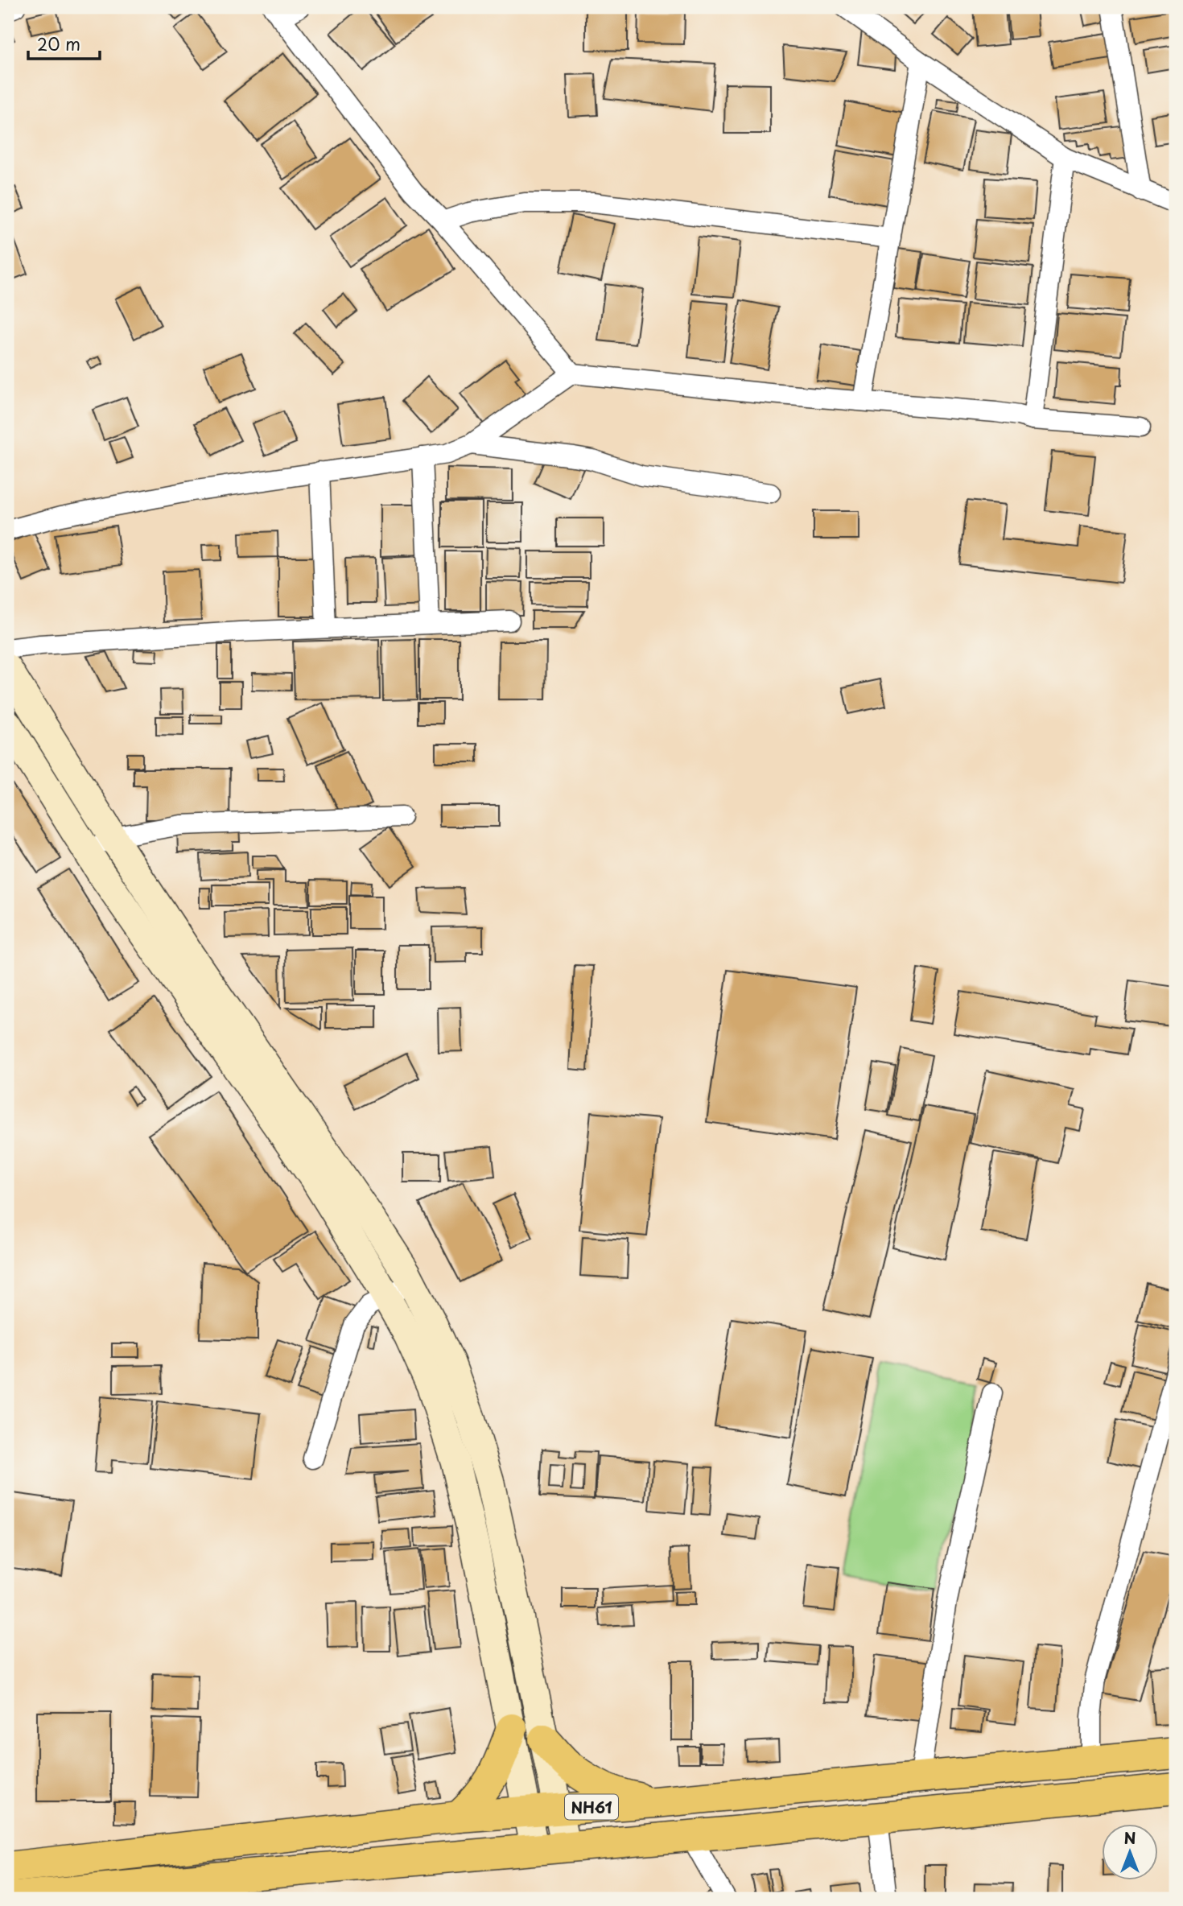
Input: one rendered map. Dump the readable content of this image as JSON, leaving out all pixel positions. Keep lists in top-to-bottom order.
{
  "streets": {
    "highway": ["NH61"]
  },
  "scale_bar": "20 m",
  "north": "top"
}
